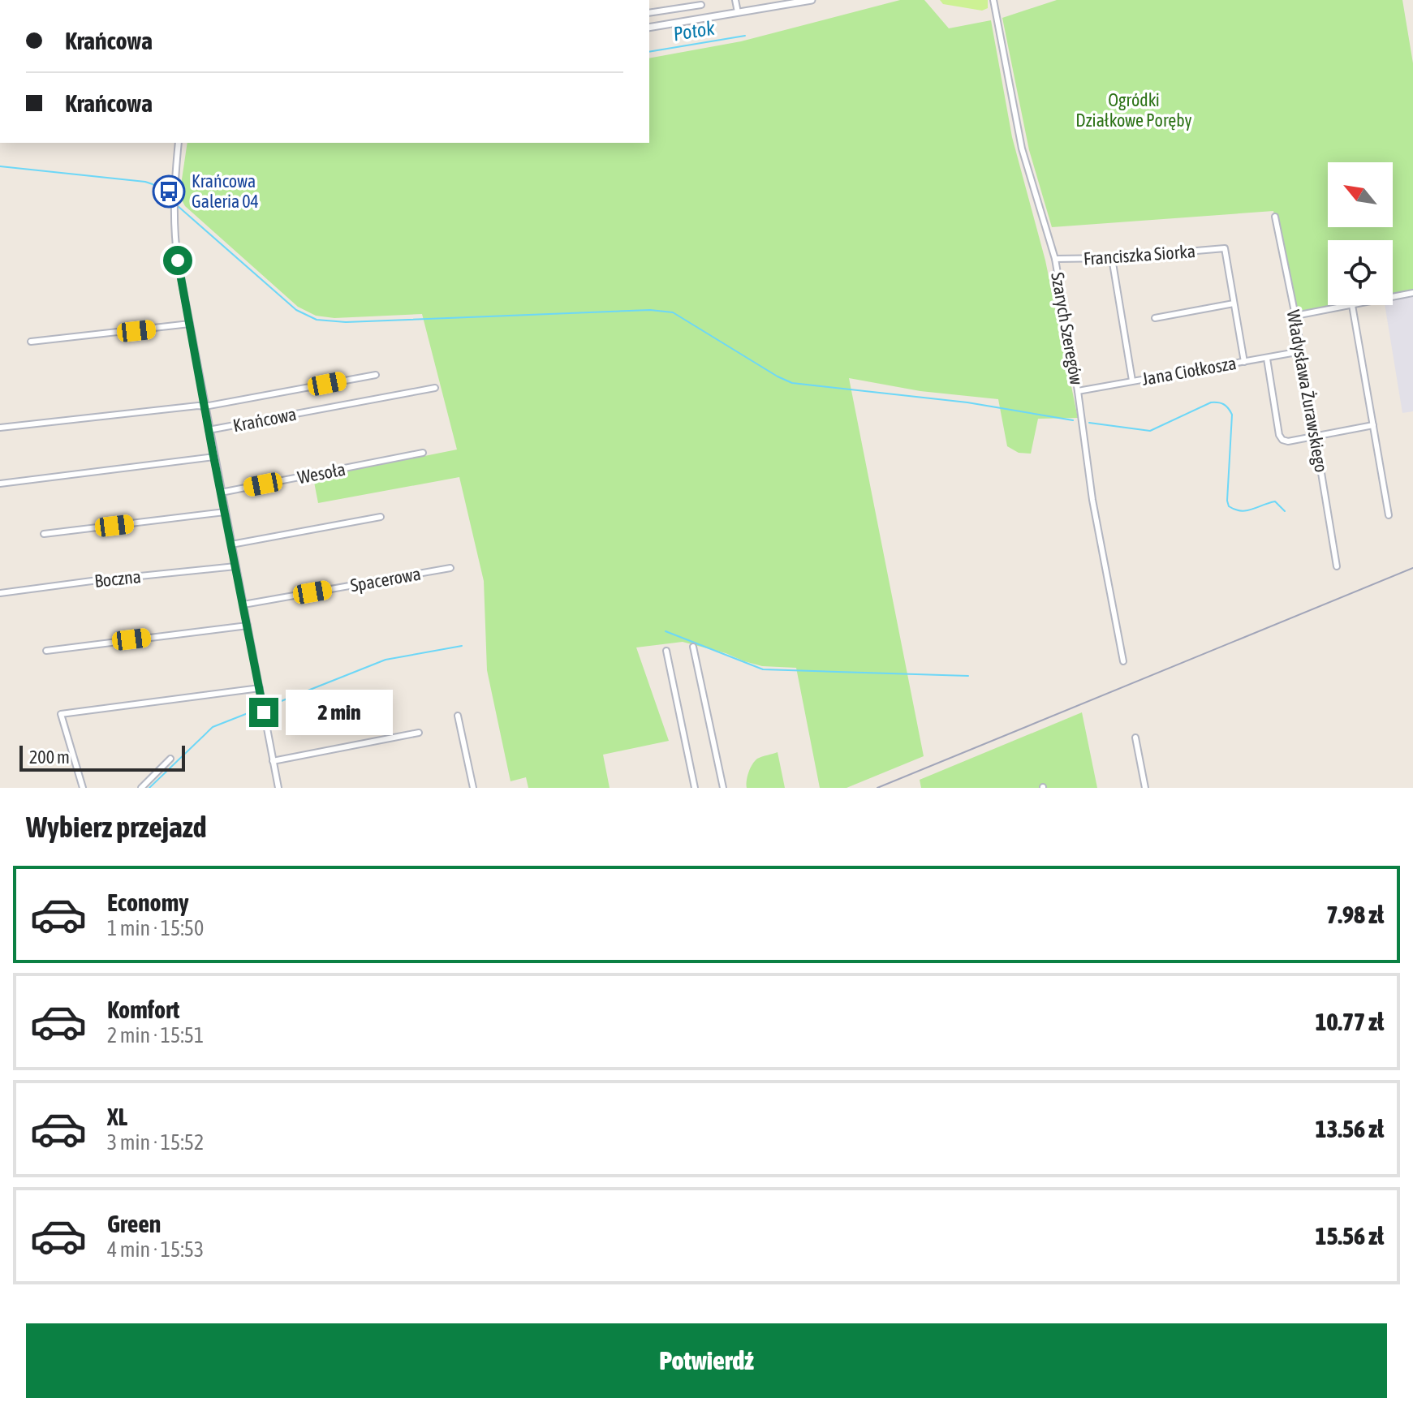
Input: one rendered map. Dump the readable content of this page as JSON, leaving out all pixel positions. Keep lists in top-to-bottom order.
{
  "streets": {
    "street": [
      "Franciszka Siorka",
      "Szarych Szeregów",
      "Jana Ciołkosza",
      "Władysława Żurawskiego",
      "Krańcowa",
      "Wesoła",
      "Boczna",
      "Spacerowa"
    ]
  },
  "crossings": [
    ["Franciszka Siorka", "Szarych Szeregów"],
    ["Szarych Szeregów", "Jana Ciołkosza"],
    ["Jana Ciołkosza", "Władysława Żurawskiego"],
    ["Krańcowa", "Wesoła"],
    ["Krańcowa", "Boczna"],
    ["Krańcowa", "Spacerowa"]
  ],
  "water": ["Potok"],
  "parks": ["Ogródki Działkowe Poręby"],
  "places": {
    "bus stop": ["Krańcowa Galeria 04"]
  },
  "scale_bar": "200 m",
  "north": "top left",
  "page": {
    "banner": ["Krańcowa", "Krańcowa"],
    "bubble": "2 min",
    "scale": "200 m",
    "heading": "Wybierz przejazd",
    "list": [
      {
        "name": "Economy",
        "note": "1 min · 15:50",
        "value": "7.98 zł"
      },
      {
        "name": "Komfort",
        "note": "2 min · 15:51",
        "value": "10.77 zł"
      },
      {
        "name": "XL",
        "note": "3 min · 15:52",
        "value": "13.56 zł"
      },
      {
        "name": "Green",
        "note": "4 min · 15:53",
        "value": "15.56 zł"
      }
    ],
    "buttons": "Potwierdź"
  }
}
